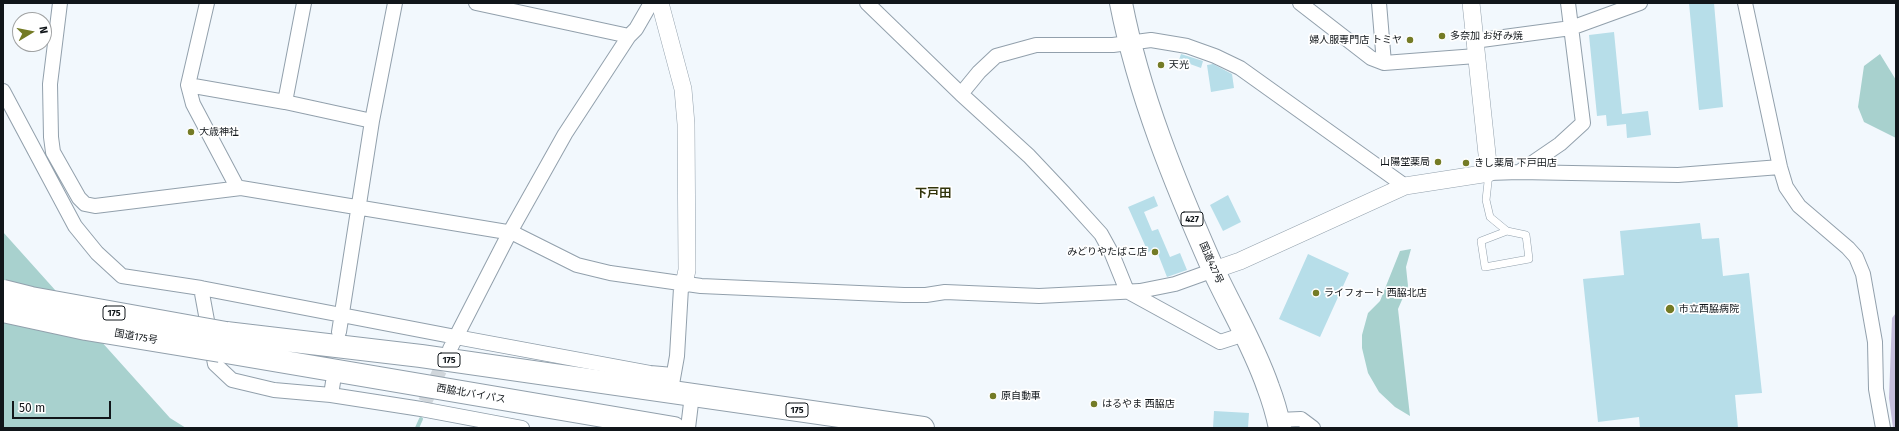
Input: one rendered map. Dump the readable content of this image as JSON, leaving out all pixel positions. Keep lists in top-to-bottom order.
{
  "streets": {
    "highway": [
      "427",
      "国道427号",
      "175",
      "国道175号"
    ]
  },
  "crossings": [
    ["175", "国道175号"]
  ],
  "districts": ["下戸田"],
  "places": [
    "多奈加 お好み焼",
    "婦人服専門店 トミヤ",
    "天光",
    "大歳神社",
    "山陽堂薬局",
    "きし薬局 下戸田店",
    "みどりやたばこ店",
    "ライフォート 西脇北店",
    "市立西脇病院",
    "原自動車",
    "はるやま 西脇店"
  ],
  "scale_bar": "50 m",
  "north": "right"
}
